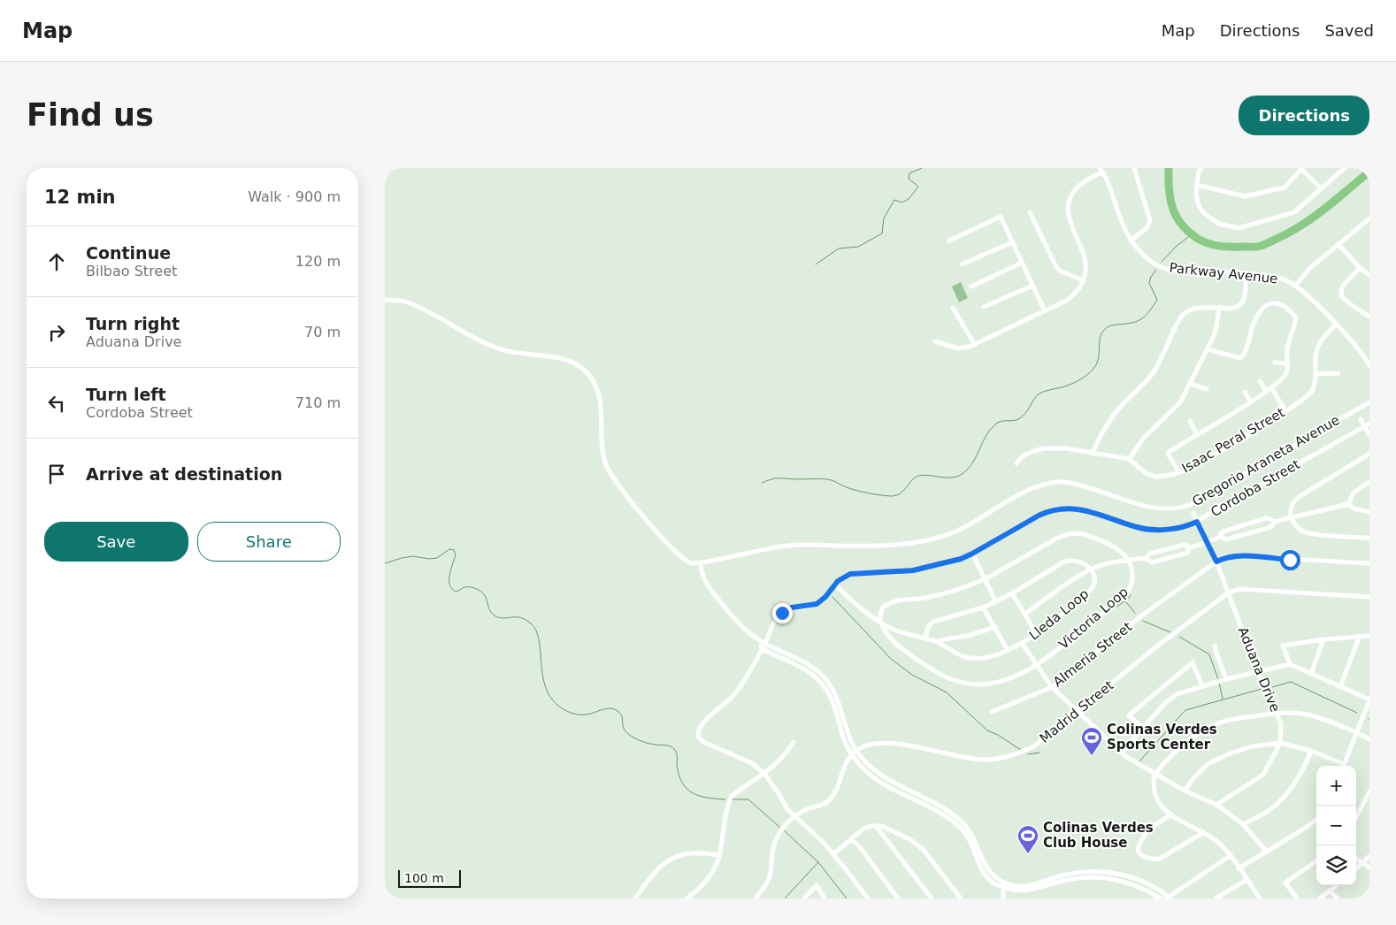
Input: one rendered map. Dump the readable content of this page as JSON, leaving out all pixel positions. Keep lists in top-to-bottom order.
{
  "streets": {
    "street": [
      "Parkway Avenue",
      "Isaac Peral Street",
      "Gregorio Araneta Avenue",
      "Cordoba Street",
      "Lleda Loop",
      "Victoria Loop",
      "Almeria Street",
      "Aduana Drive",
      "Madrid Street"
    ]
  },
  "crossings": [
    ["Parkway Avenue", "Isaac Peral Street"],
    ["Cordoba Street", "Aduana Drive"],
    ["Lleda Loop", "Victoria Loop"],
    ["Almeria Street", "Aduana Drive"],
    ["Aduana Drive", "Madrid Street"]
  ],
  "places": {
    "sports": ["Colinas Verdes Sports Center", "Colinas Verdes Club House"]
  },
  "scale_bar": "100 m",
  "page": {
    "header": "Map",
    "nav": ["Map", "Directions", "Saved"],
    "buttons": [
      "Directions",
      ["Save", "Share"]
    ],
    "title": "Find us",
    "heading": ["12 min", "Walk · 900 m"],
    "list": [
      ["Continue", "Bilbao Street", "120 m"],
      ["Turn right", "Aduana Drive", "70 m"],
      ["Turn left", "Cordoba Street", "710 m"],
      "Arrive at destination"
    ],
    "map_buttons": ["+", "−"],
    "scale": "100 m"
  }
}
